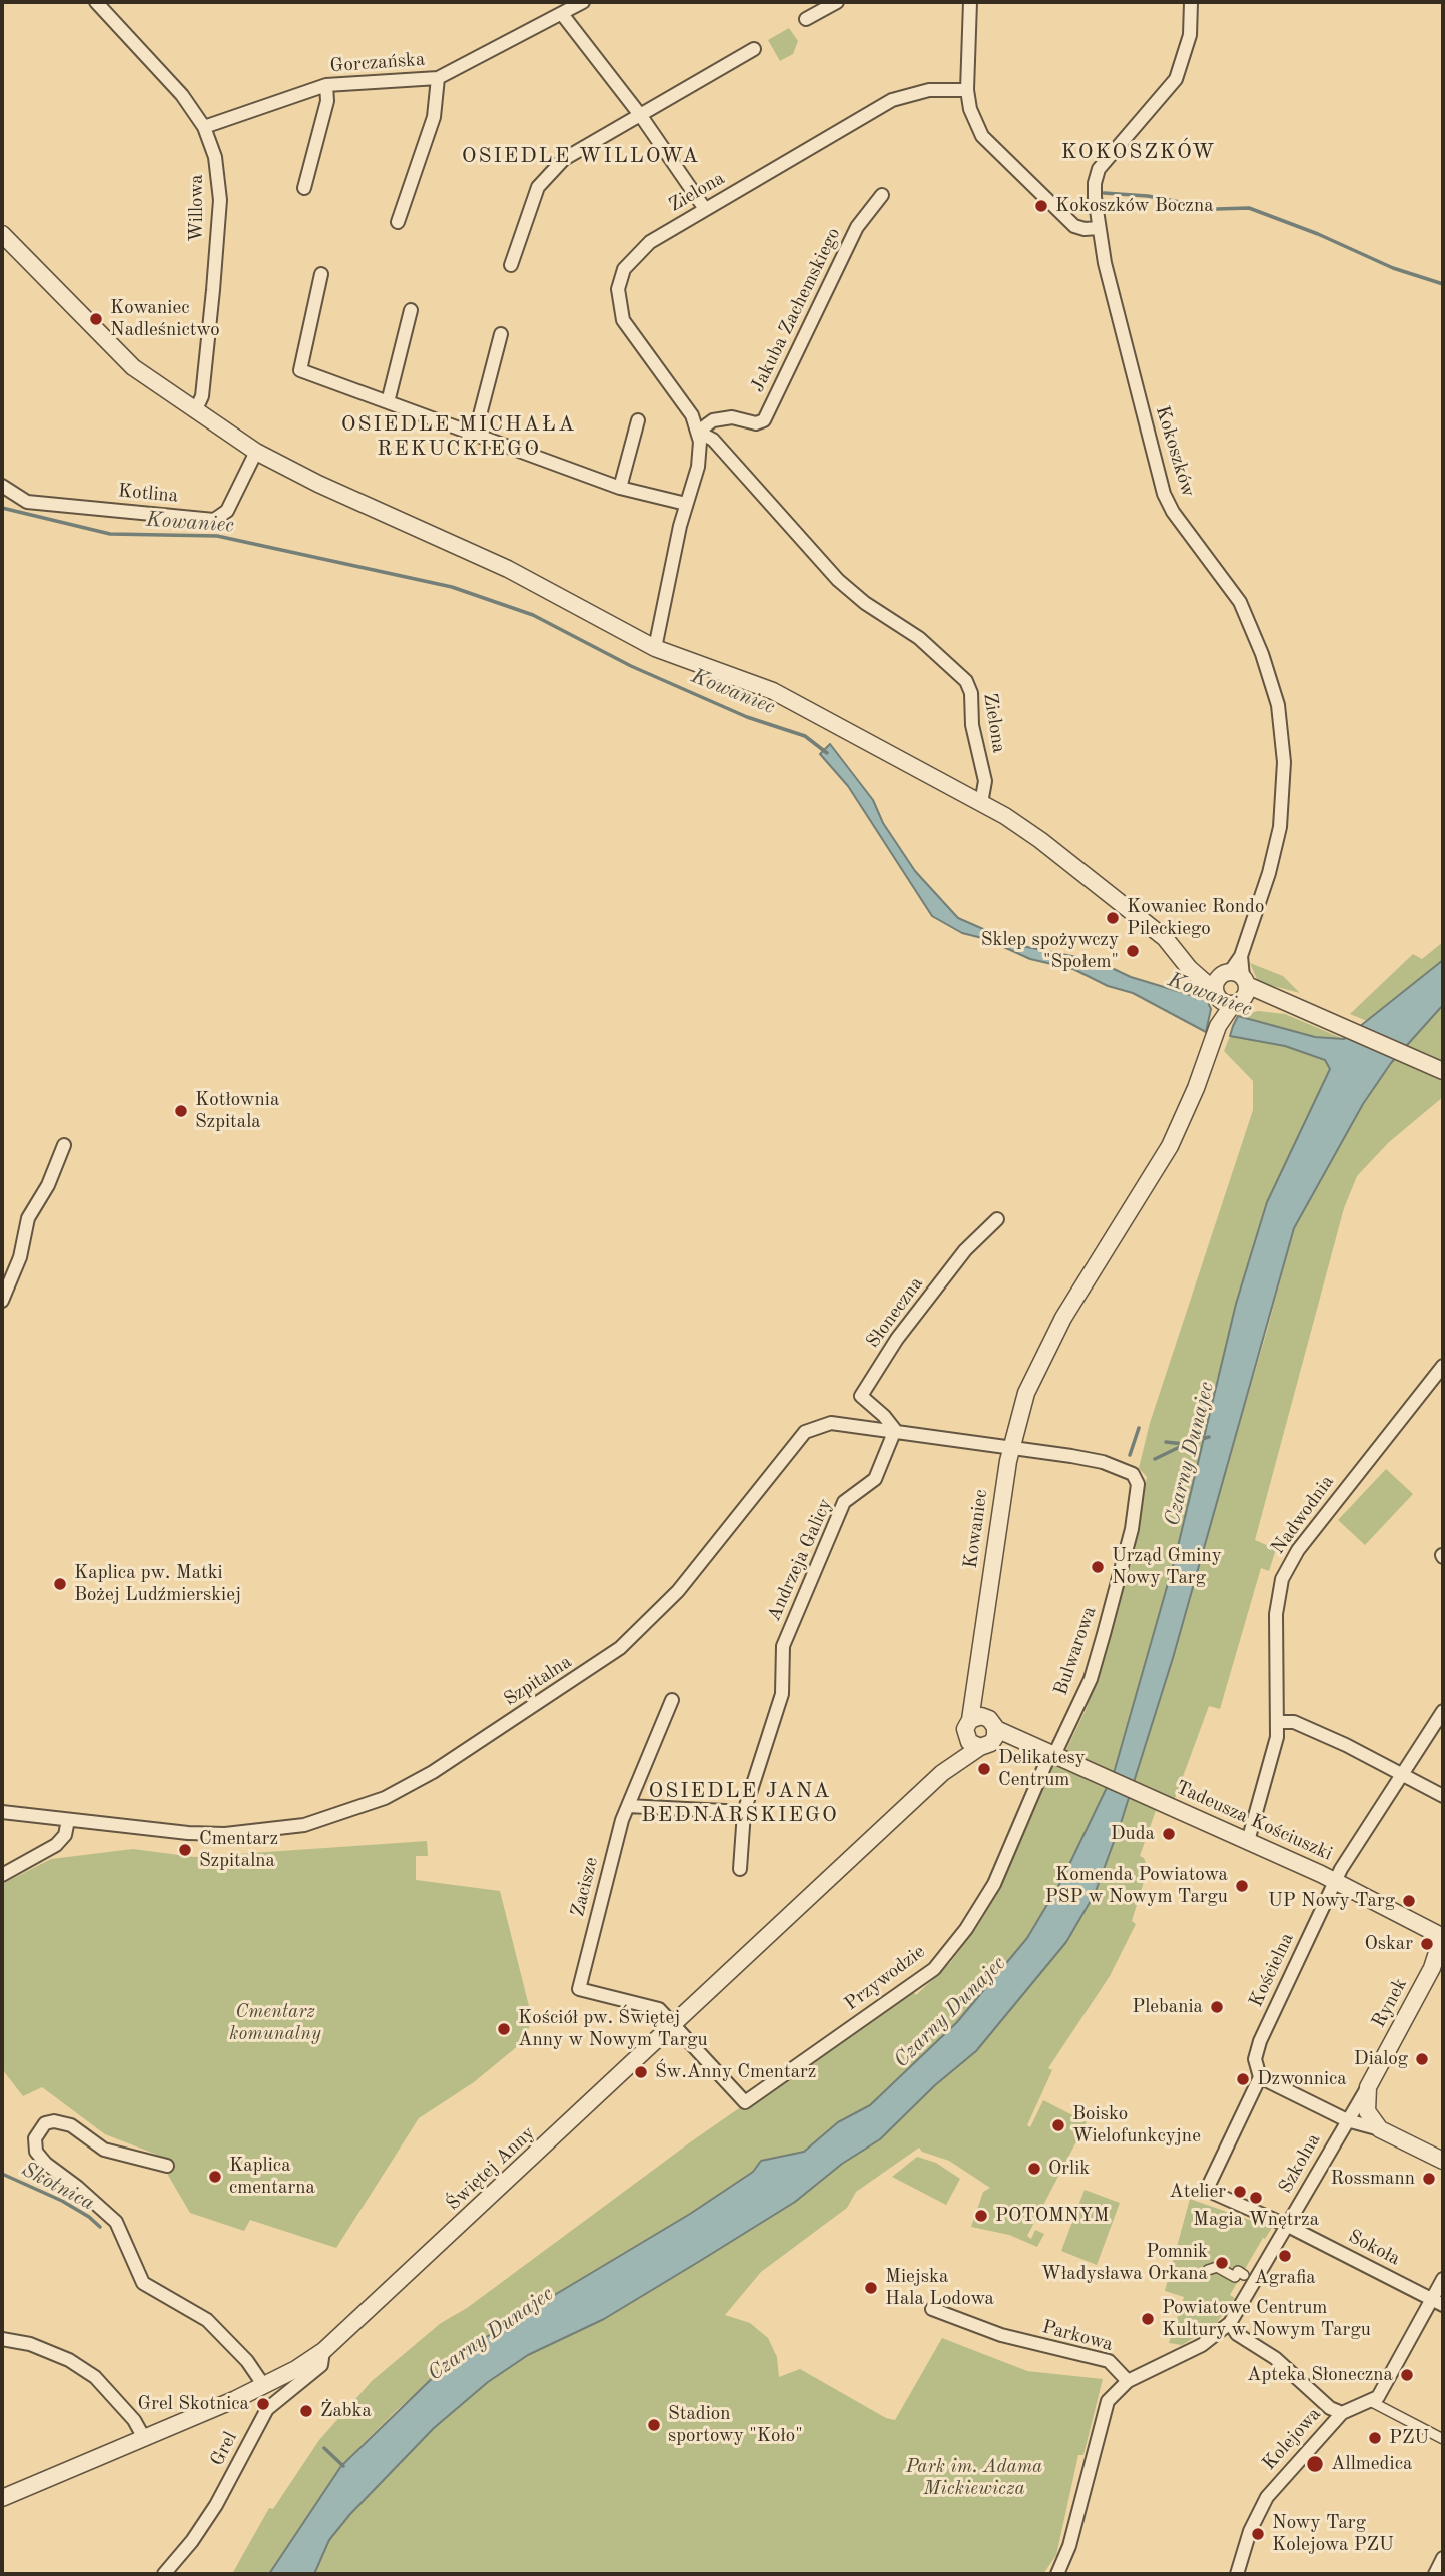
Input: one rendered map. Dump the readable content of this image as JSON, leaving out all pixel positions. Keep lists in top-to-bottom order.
{
  "streets": {
    "street": [
      "Gorczańska",
      "Zielona",
      "Willowa",
      "Jakuba Zachemskiego",
      "Kokoszków",
      "Kotlina",
      "Słoneczna",
      "Nadwodnia",
      "Kowaniec",
      "Andrzeja Galicy",
      "Bulwarowa",
      "Szpitalna",
      "Tadeusza Kościuszki",
      "Zacisze",
      "Kościelna",
      "Przywodzie",
      "Rynek",
      "Szkolna",
      "Świętej Anny",
      "Sokoła",
      "Parkowa",
      "Kolejowa",
      "Grel"
    ]
  },
  "crossings": [
    ["Gorczańska", "Willowa"],
    ["Zielona", "Jakuba Zachemskiego"],
    ["Kokoszków", "Kowaniec"],
    ["Słoneczna", "Andrzeja Galicy"],
    ["Słoneczna", "Szpitalna"],
    ["Nadwodnia", "Tadeusza Kościuszki"],
    ["Kowaniec", "Bulwarowa"],
    ["Kowaniec", "Szpitalna"],
    ["Kowaniec", "Tadeusza Kościuszki"],
    ["Kowaniec", "Świętej Anny"],
    ["Andrzeja Galicy", "Szpitalna"],
    ["Bulwarowa", "Szpitalna"],
    ["Bulwarowa", "Tadeusza Kościuszki"],
    ["Bulwarowa", "Przywodzie"],
    ["Tadeusza Kościuszki", "Kościelna"],
    ["Tadeusza Kościuszki", "Przywodzie"],
    ["Tadeusza Kościuszki", "Rynek"],
    ["Tadeusza Kościuszki", "Świętej Anny"],
    ["Zacisze", "Przywodzie"],
    ["Zacisze", "Świętej Anny"],
    ["Kościelna", "Szkolna"],
    ["Kościelna", "Sokoła"],
    ["Przywodzie", "Świętej Anny"],
    ["Rynek", "Szkolna"],
    ["Szkolna", "Sokoła"],
    ["Szkolna", "Parkowa"],
    ["Świętej Anny", "Grel"]
  ],
  "districts": [
    "KOKOSZKÓW",
    "OSIEDLE WILLOWA",
    "OSIEDLE MICHAŁA REKUCKIEGO",
    "OSIEDLE JANA BEDNARSKIEGO"
  ],
  "water": ["Kowaniec", "Czarny Dunajec", "Skotnica"],
  "parks": ["Cmentarz komunalny", "Park im. Adama Mickiewicza"],
  "places": [
    "Kokoszków Boczna",
    "Kowaniec Nadleśnictwo",
    "Kowaniec Rondo Pileckiego",
    "Sklep spożywczy \"Społem\"",
    "Kotłownia Szpitala",
    "Urząd Gminy Nowy Targ",
    "Kaplica pw. Matki Bożej Ludźmierskiej",
    "Delikatesy Centrum",
    "Duda",
    "Cmentarz Szpitalna",
    "Komenda Powiatowa PSP w Nowym Targu",
    "UP Nowy Targ",
    "Oskar",
    "Plebania",
    "Kościół pw. Świętej Anny w Nowym Targu",
    "Dialog",
    "Św.Anny Cmentarz",
    "Dzwonnica",
    "Boisko Wielofunkcyjne",
    "Orlik",
    "Kaplica cmentarna",
    "Rossmann",
    "Atelier",
    "Magia Wnętrza",
    "POTOMNYM",
    "Agrafia",
    "Pomnik Władysława Orkana",
    "Miejska Hala Lodowa",
    "Powiatowe Centrum Kultury w Nowym Targu",
    "Apteka Słoneczna",
    "Grel Skotnica",
    "Żabka",
    "Stadion sportowy \"Koło\"",
    "PZU",
    "Allmedica",
    "Nowy Targ Kolejowa PZU"
  ]
}
